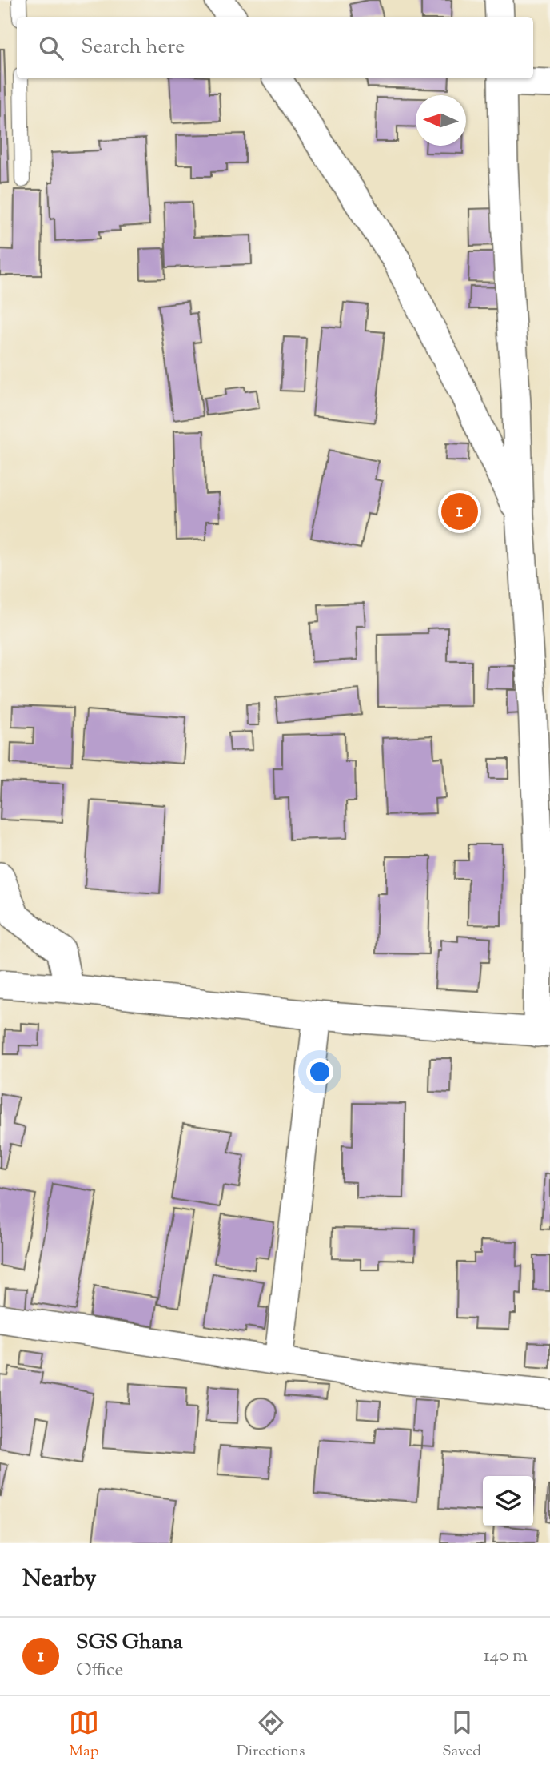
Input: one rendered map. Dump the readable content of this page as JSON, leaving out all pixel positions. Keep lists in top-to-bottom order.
{
  "north": "left",
  "page": {
    "search": "Search here",
    "pins": "1",
    "heading": "Nearby",
    "list": [
      {
        "mark": "1",
        "name": "SGS Ghana",
        "note": "Office",
        "value": "140 m"
      }
    ],
    "nav": ["Map", "Directions", "Saved"]
  }
}
